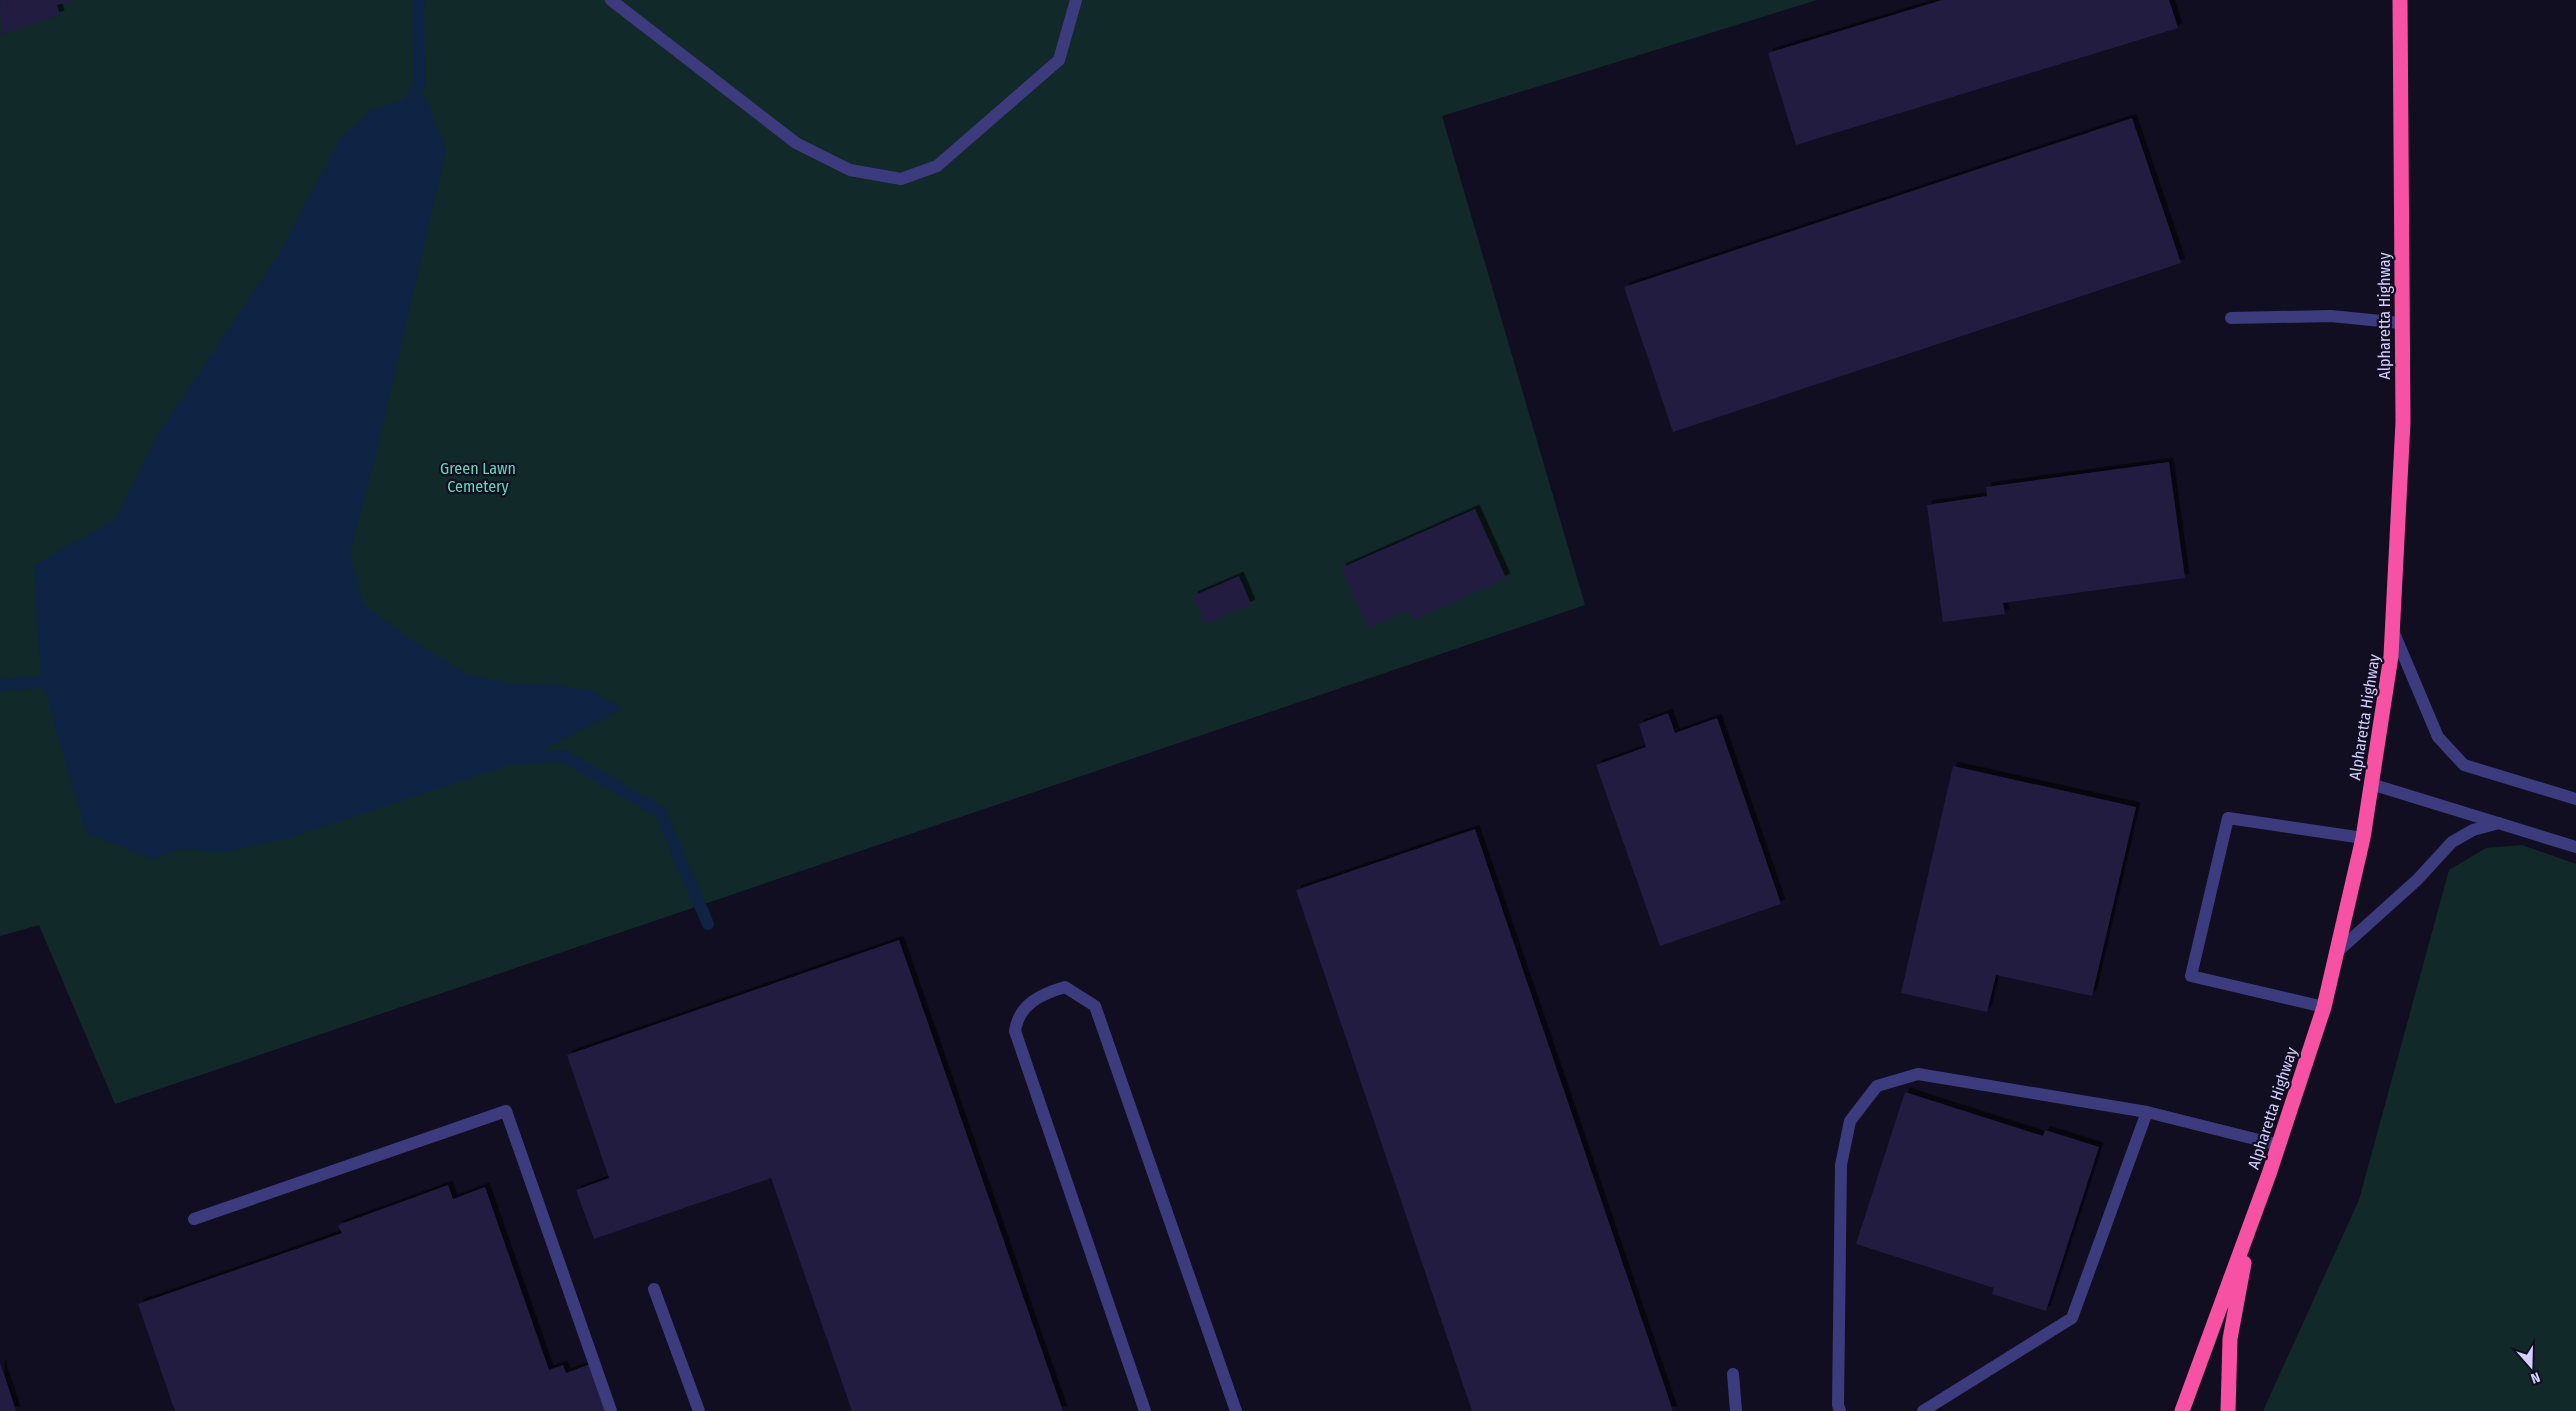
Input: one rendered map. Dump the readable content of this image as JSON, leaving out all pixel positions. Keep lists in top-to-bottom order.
{
  "streets": {
    "highway": ["Alpharetta Highway"]
  },
  "parks": ["Green Lawn Cemetery"],
  "north": "bottom"
}
